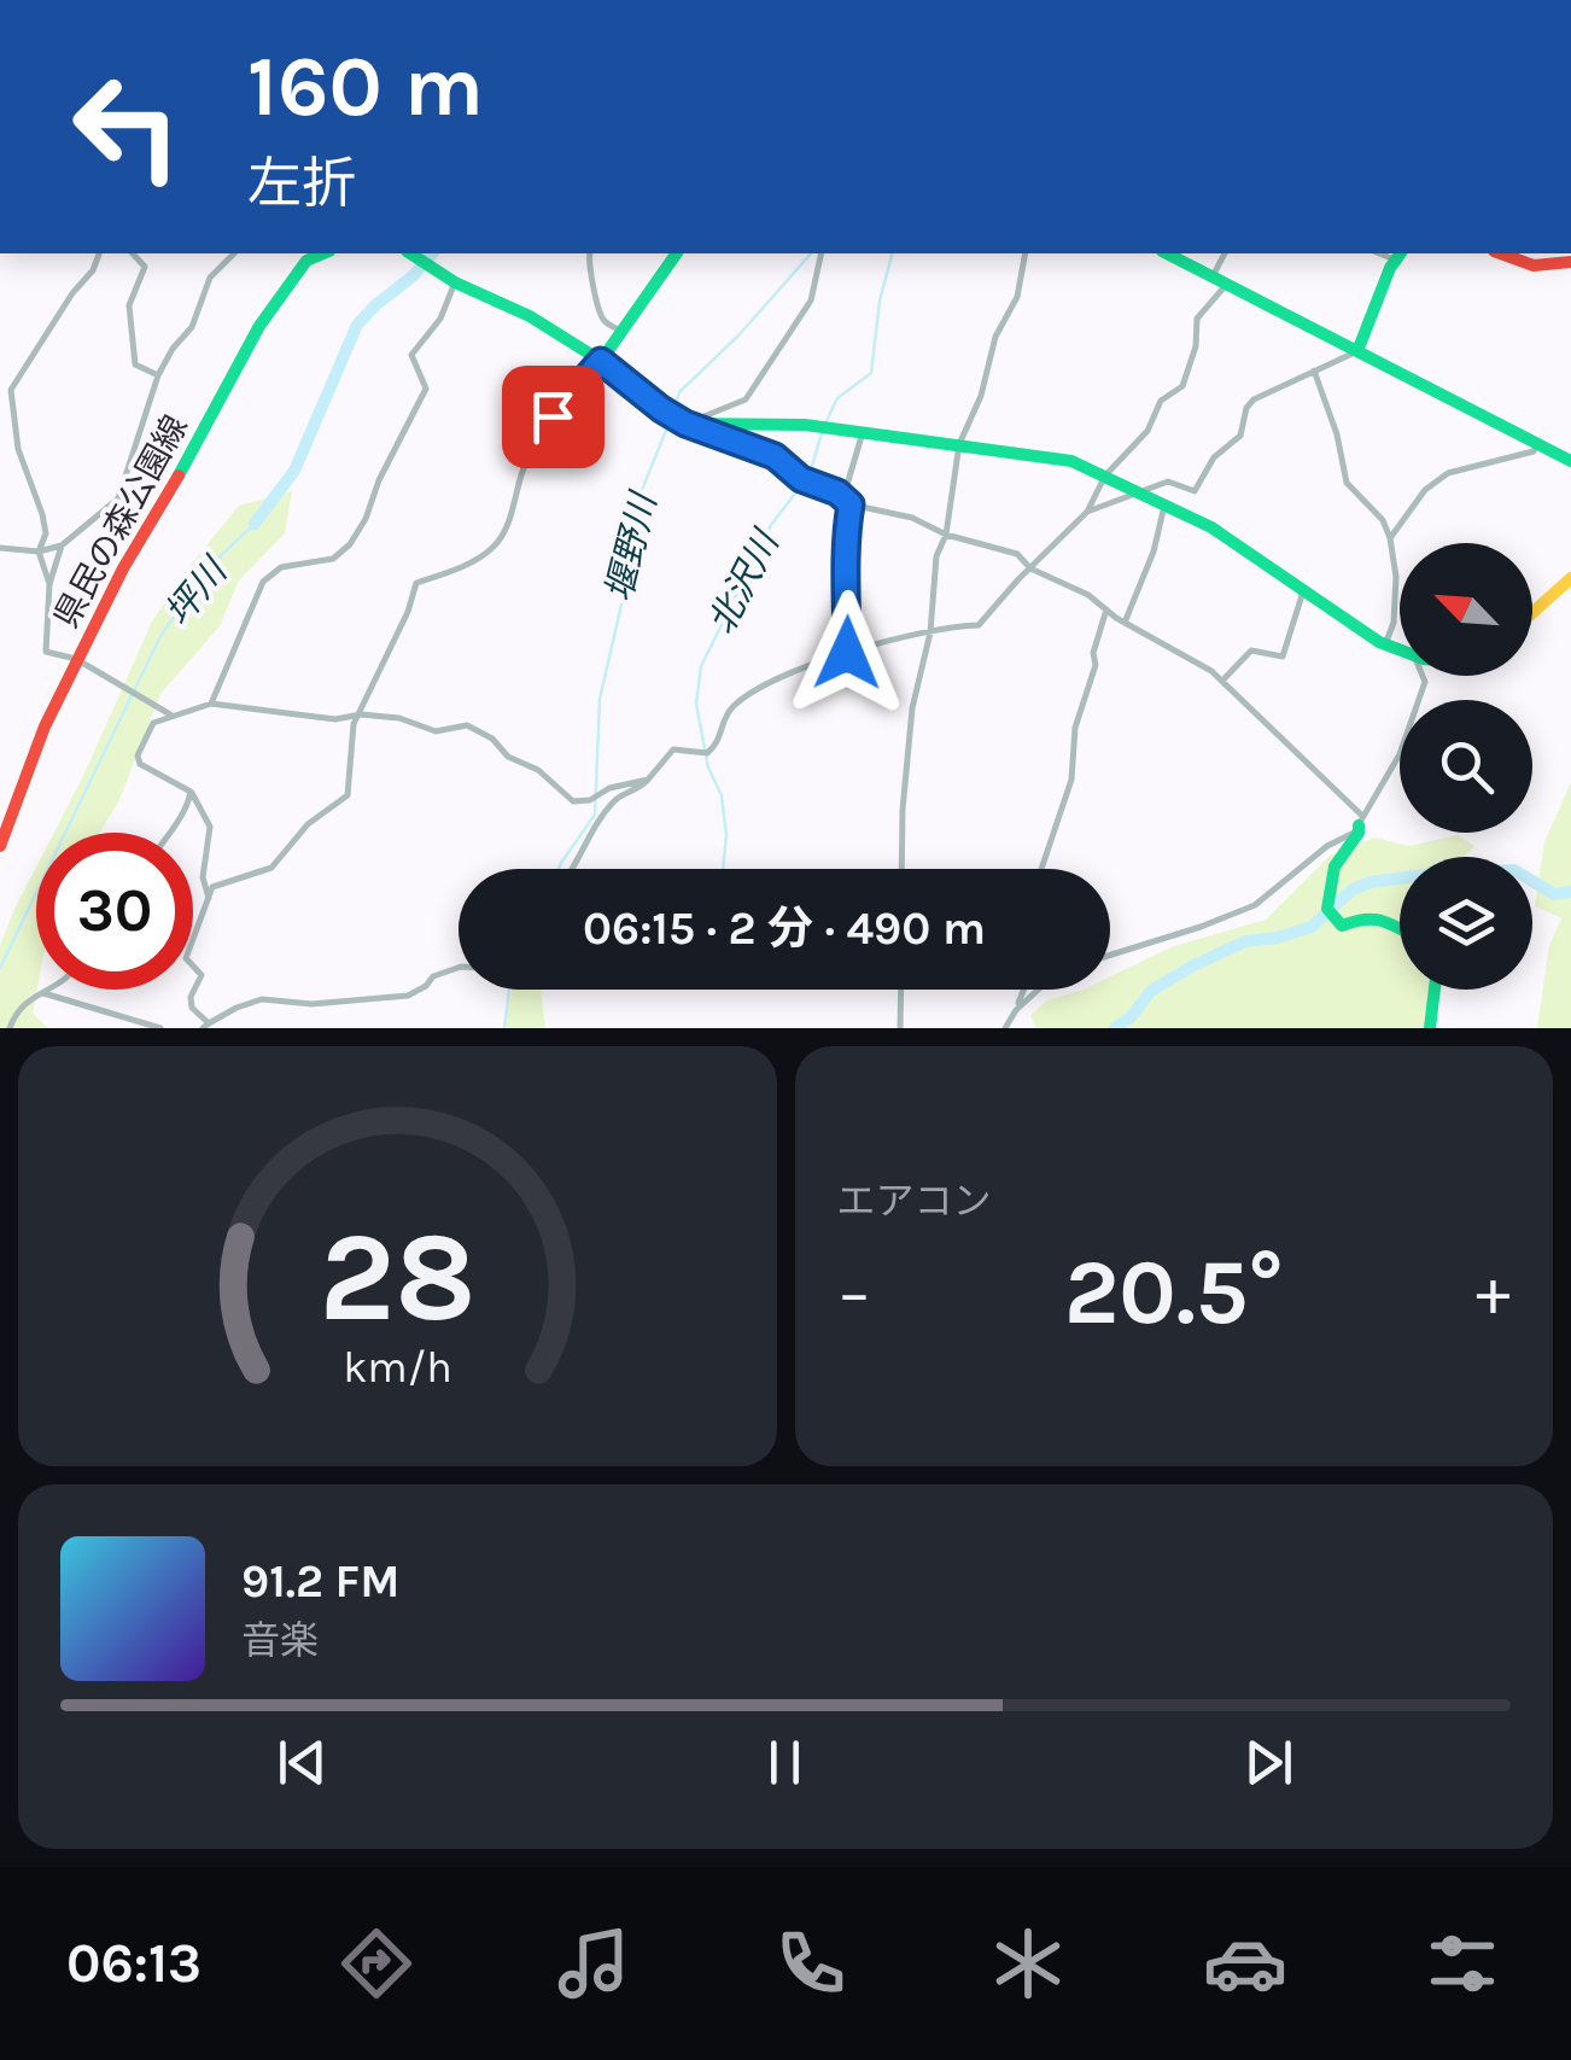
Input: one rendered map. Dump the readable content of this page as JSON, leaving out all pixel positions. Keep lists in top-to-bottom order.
{
  "streets": {
    "street": ["県民の森公園線"]
  },
  "water": ["堰野川", "北沢川", "坪川"],
  "north": "top left",
  "page": {
    "turn": ["160 m", "左折"],
    "limit": "30",
    "trip": "06:15 · 2 分 · 490 m",
    "tile": "エアコン",
    "heat": ["−", "20.5°", "+"],
    "song": ["91.2 FM", "音楽"],
    "tabs": "06:13",
    "gauge": ["28", "km/h"]
  }
}
